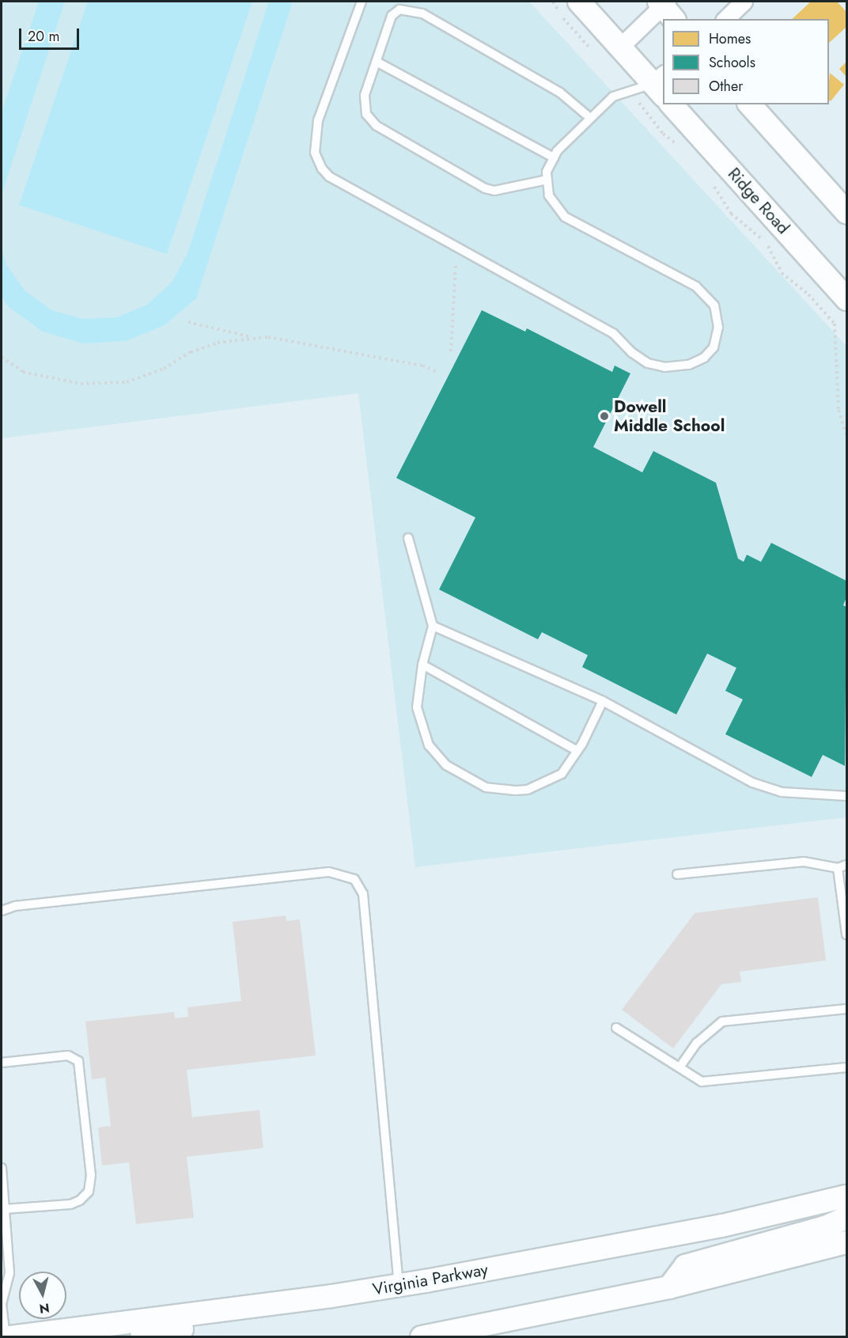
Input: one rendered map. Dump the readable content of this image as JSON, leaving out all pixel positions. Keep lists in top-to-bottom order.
{
  "streets": {
    "main road": ["Ridge Road", "Virginia Parkway"]
  },
  "places": ["Dowell Middle School"],
  "legend": ["Homes", "Schools", "Other"],
  "scale_bar": "20 m",
  "north": "bottom"
}
